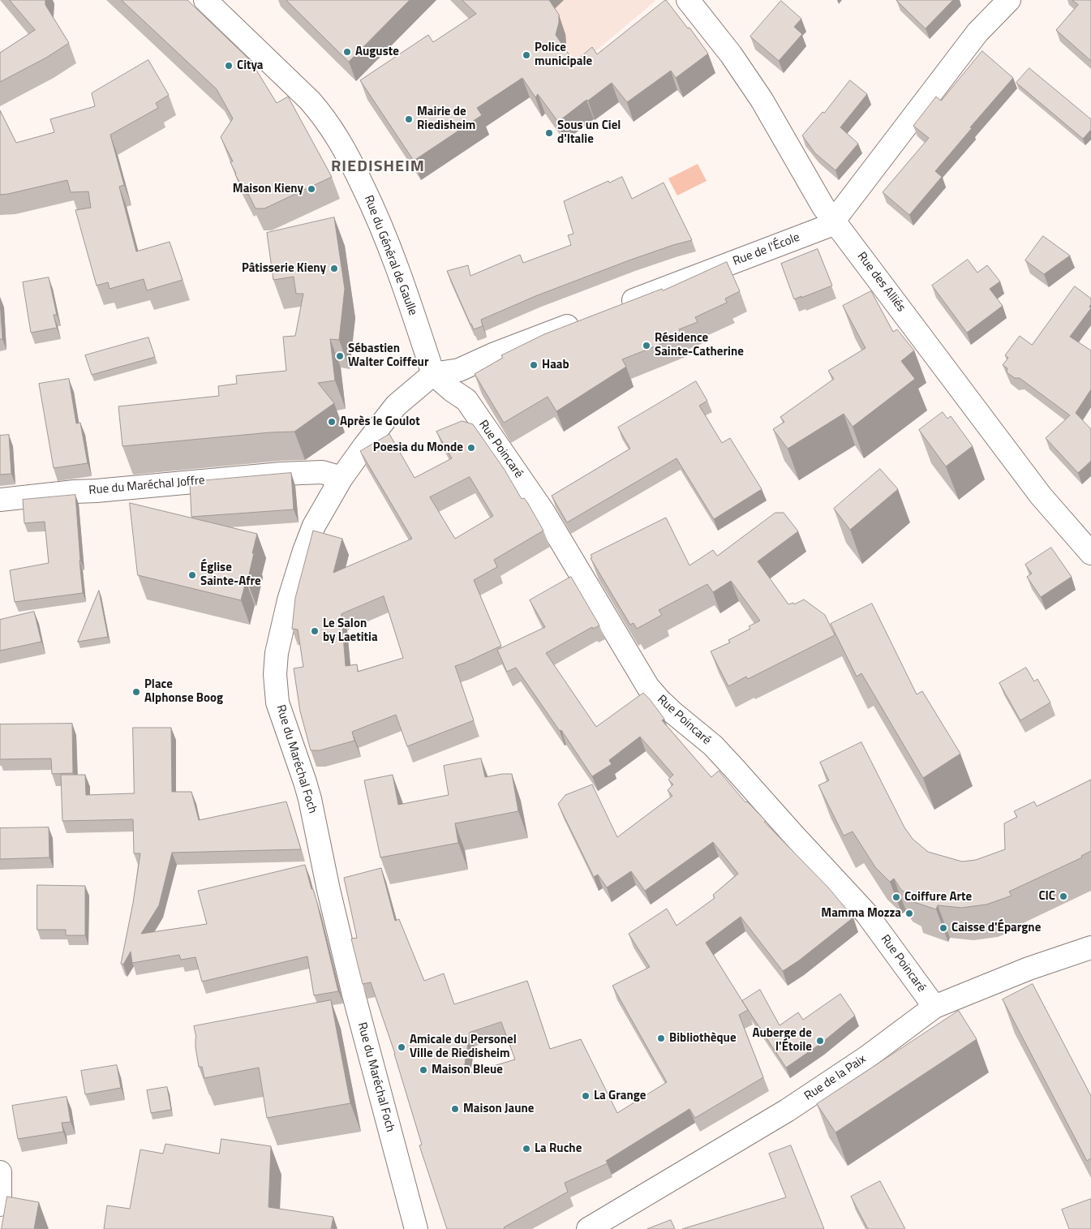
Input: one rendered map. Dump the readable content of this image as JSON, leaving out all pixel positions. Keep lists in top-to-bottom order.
{
  "streets": {
    "street": [
      "Rue de l'École",
      "Rue du Général de Gaulle",
      "Rue des Alliés",
      "Rue Poincaré",
      "Rue du Maréchal Joffre",
      "Rue du Maréchal Foch",
      "Rue de la Paix"
    ]
  },
  "crossings": [
    ["Rue de l'École", "Rue des Alliés"],
    ["Rue du Général de Gaulle", "Rue Poincaré"],
    ["Rue du Général de Gaulle", "Rue du Maréchal Foch"],
    ["Rue Poincaré", "Rue du Maréchal Foch"],
    ["Rue Poincaré", "Rue de la Paix"],
    ["Rue du Maréchal Joffre", "Rue du Maréchal Foch"]
  ],
  "districts": ["RIEDISHEIM"],
  "places": [
    "Auguste",
    "Police municipale",
    "Citya",
    "Mairie de Riedisheim",
    "Sous un Ciel d'Italie",
    "Maison Kieny",
    "Pâtisserie Kieny",
    "Résidence Sainte-Catherine",
    "Sébastien Walter Coiffeur",
    "Haab",
    "Après le Goulot",
    "Poesia du Monde",
    "Église Sainte-Afre",
    "Le Salon by Laetitia",
    "Place Alphonse Boog",
    "CIC",
    "Coiffure Arte",
    "Mamma Mozza",
    "Caisse d'Épargne",
    "Bibliothèque",
    "Auberge de l'Étoile",
    "Amicale du Personel Ville de Riedisheim",
    "Maison Bleue",
    "La Grange",
    "Maison Jaune",
    "La Ruche"
  ]
}
